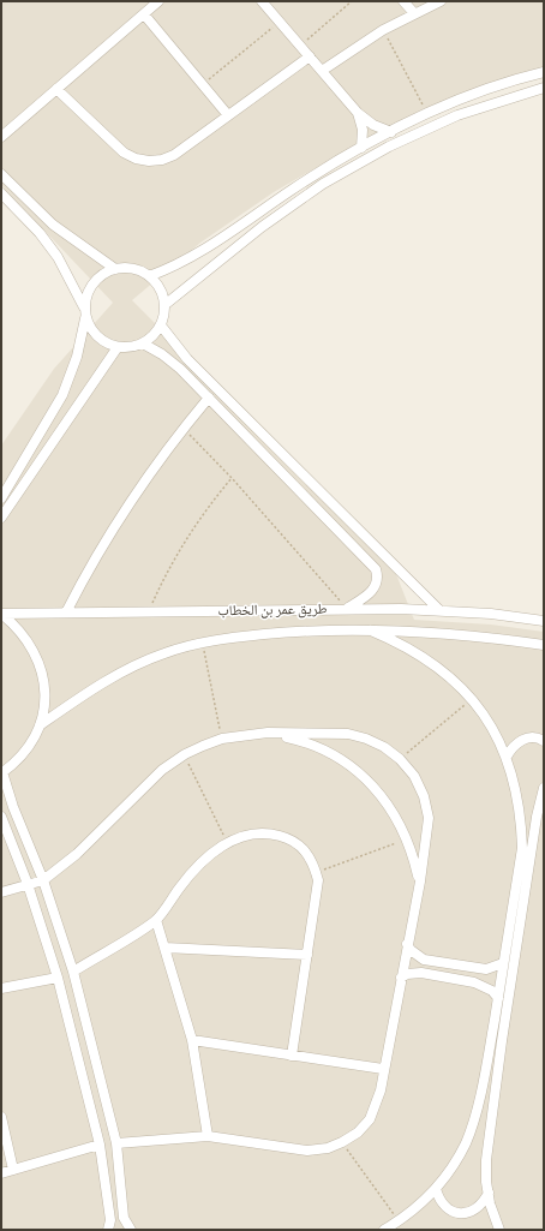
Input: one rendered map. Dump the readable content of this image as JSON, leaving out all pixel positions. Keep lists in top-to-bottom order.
{
  "streets": {
    "street": ["طريق عمر بن الخطاب"]
  }
}
